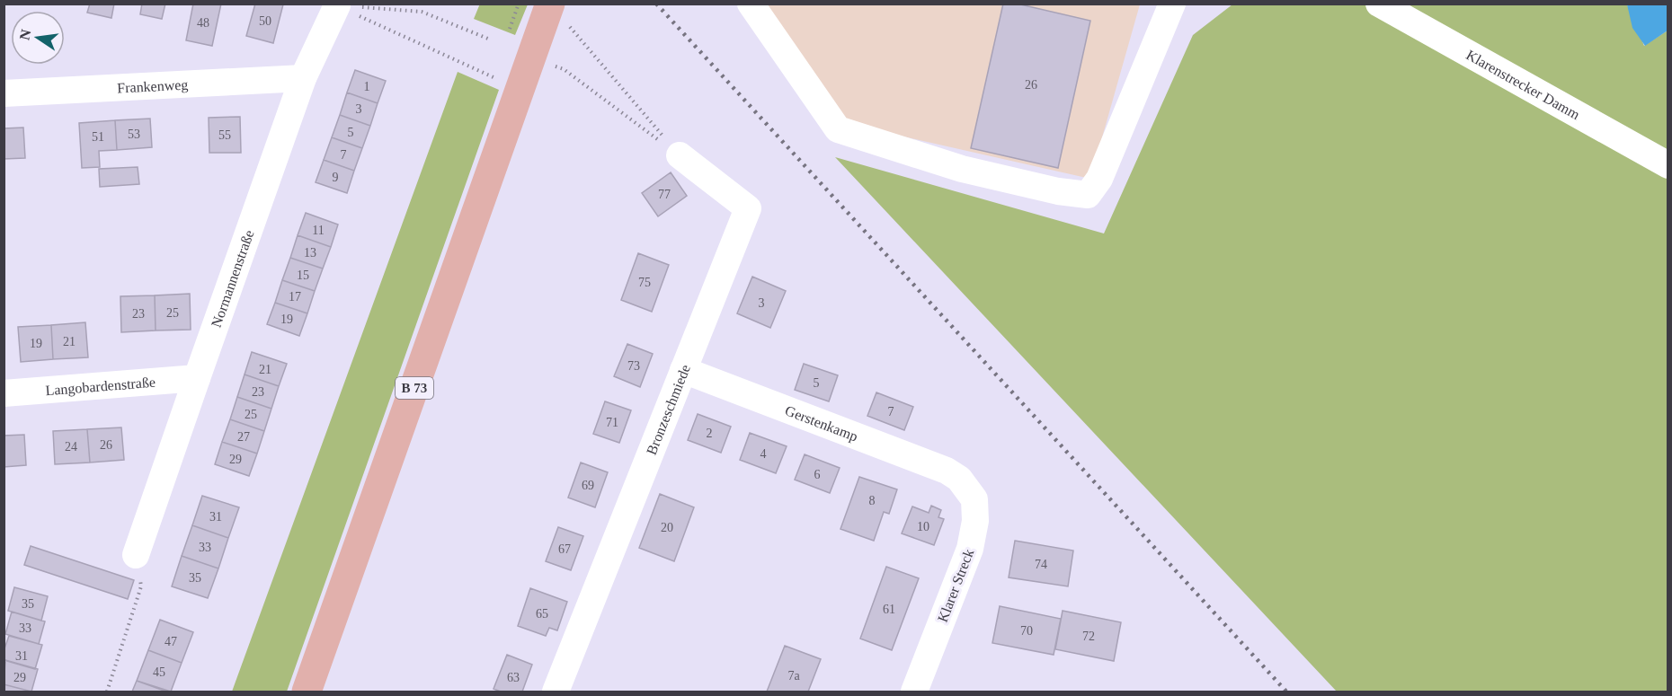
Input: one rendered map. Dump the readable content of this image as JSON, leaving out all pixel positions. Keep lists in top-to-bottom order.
{
  "streets": {
    "main road": ["B 73"],
    "street": [
      "Klarenstrecker Damm",
      "Frankenweg",
      "Normannenstraße",
      "Langobardenstraße",
      "Bronzeschmiede",
      "Gerstenkamp",
      "Klarer Streck"
    ]
  },
  "crossings": [
    ["Frankenweg", "Normannenstraße"],
    ["Normannenstraße", "Langobardenstraße"],
    ["Bronzeschmiede", "Gerstenkamp"],
    ["Gerstenkamp", "Klarer Streck"]
  ],
  "house_numbers": [
    "50",
    "48",
    "26",
    "1",
    "3",
    "5",
    "53",
    "55",
    "51",
    "7",
    "9",
    "77",
    "11",
    "13",
    "15",
    "75",
    "17",
    "3",
    "25",
    "23",
    "19",
    "21",
    "19",
    "73",
    "21",
    "5",
    "23",
    "7",
    "25",
    "71",
    "2",
    "27",
    "26",
    "24",
    "4",
    "29",
    "6",
    "69",
    "8",
    "31",
    "10",
    "20",
    "33",
    "67",
    "74",
    "35",
    "35",
    "61",
    "65",
    "33",
    "70",
    "72",
    "47",
    "31",
    "45",
    "7a",
    "29",
    "63"
  ],
  "north": "left"
}
